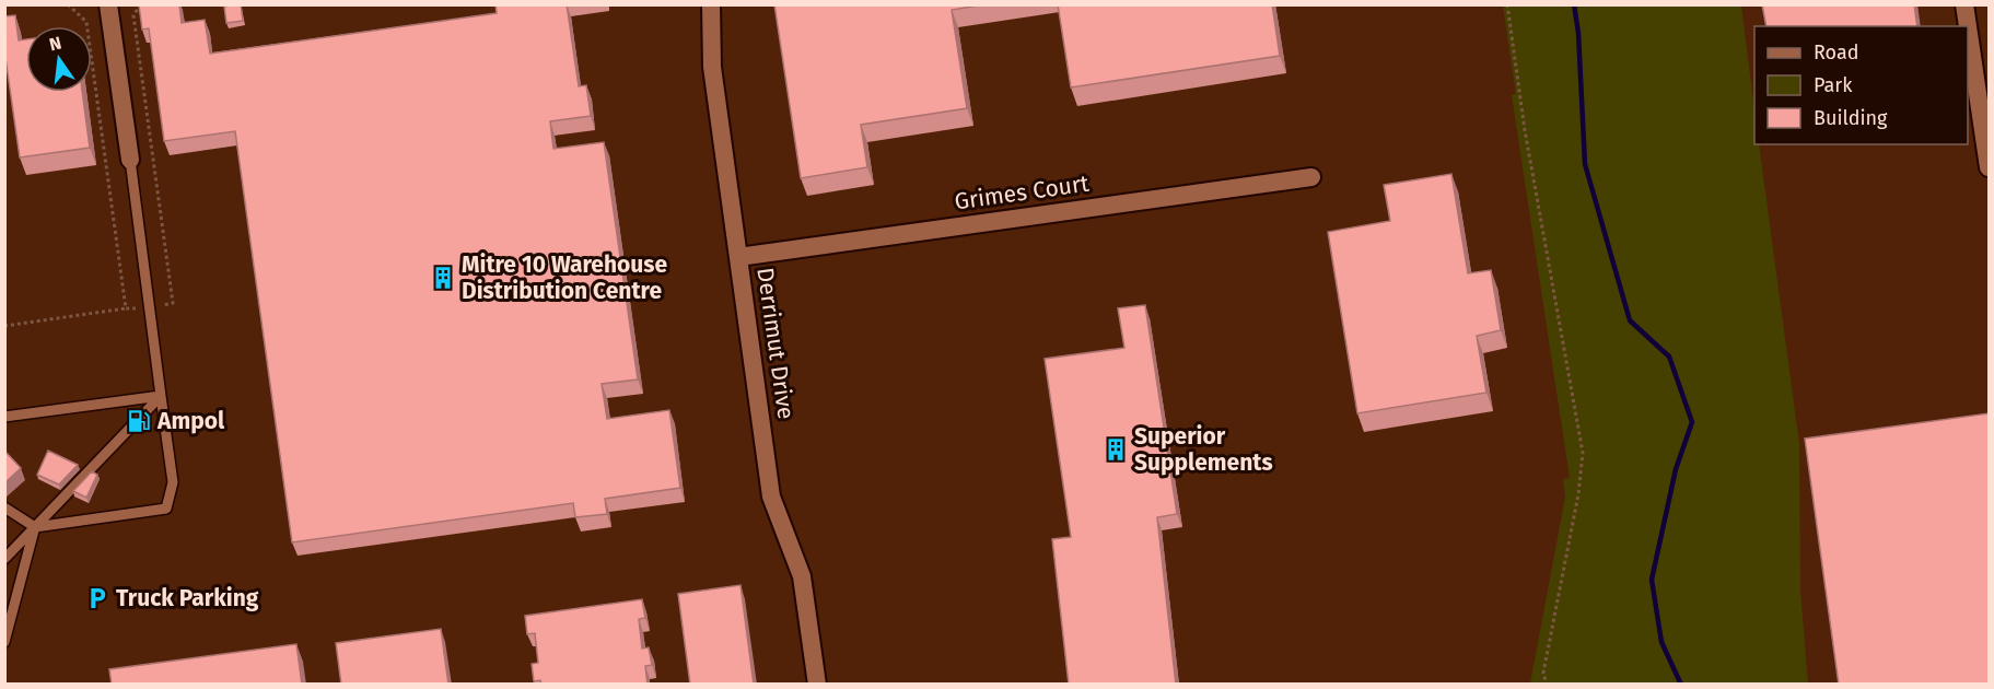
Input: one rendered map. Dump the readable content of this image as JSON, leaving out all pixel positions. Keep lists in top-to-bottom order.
{
  "streets": {
    "street": ["Grimes Court", "Derrimut Drive"]
  },
  "crossings": [
    ["Grimes Court", "Derrimut Drive"]
  ],
  "places": {
    "building": ["Mitre 10 Warehouse Distribution Centre", "Superior Supplements"],
    "fuel station": ["Ampol"],
    "parking": ["Truck Parking"]
  },
  "legend": ["Road", "Park", "Building"],
  "north": "top"
}
